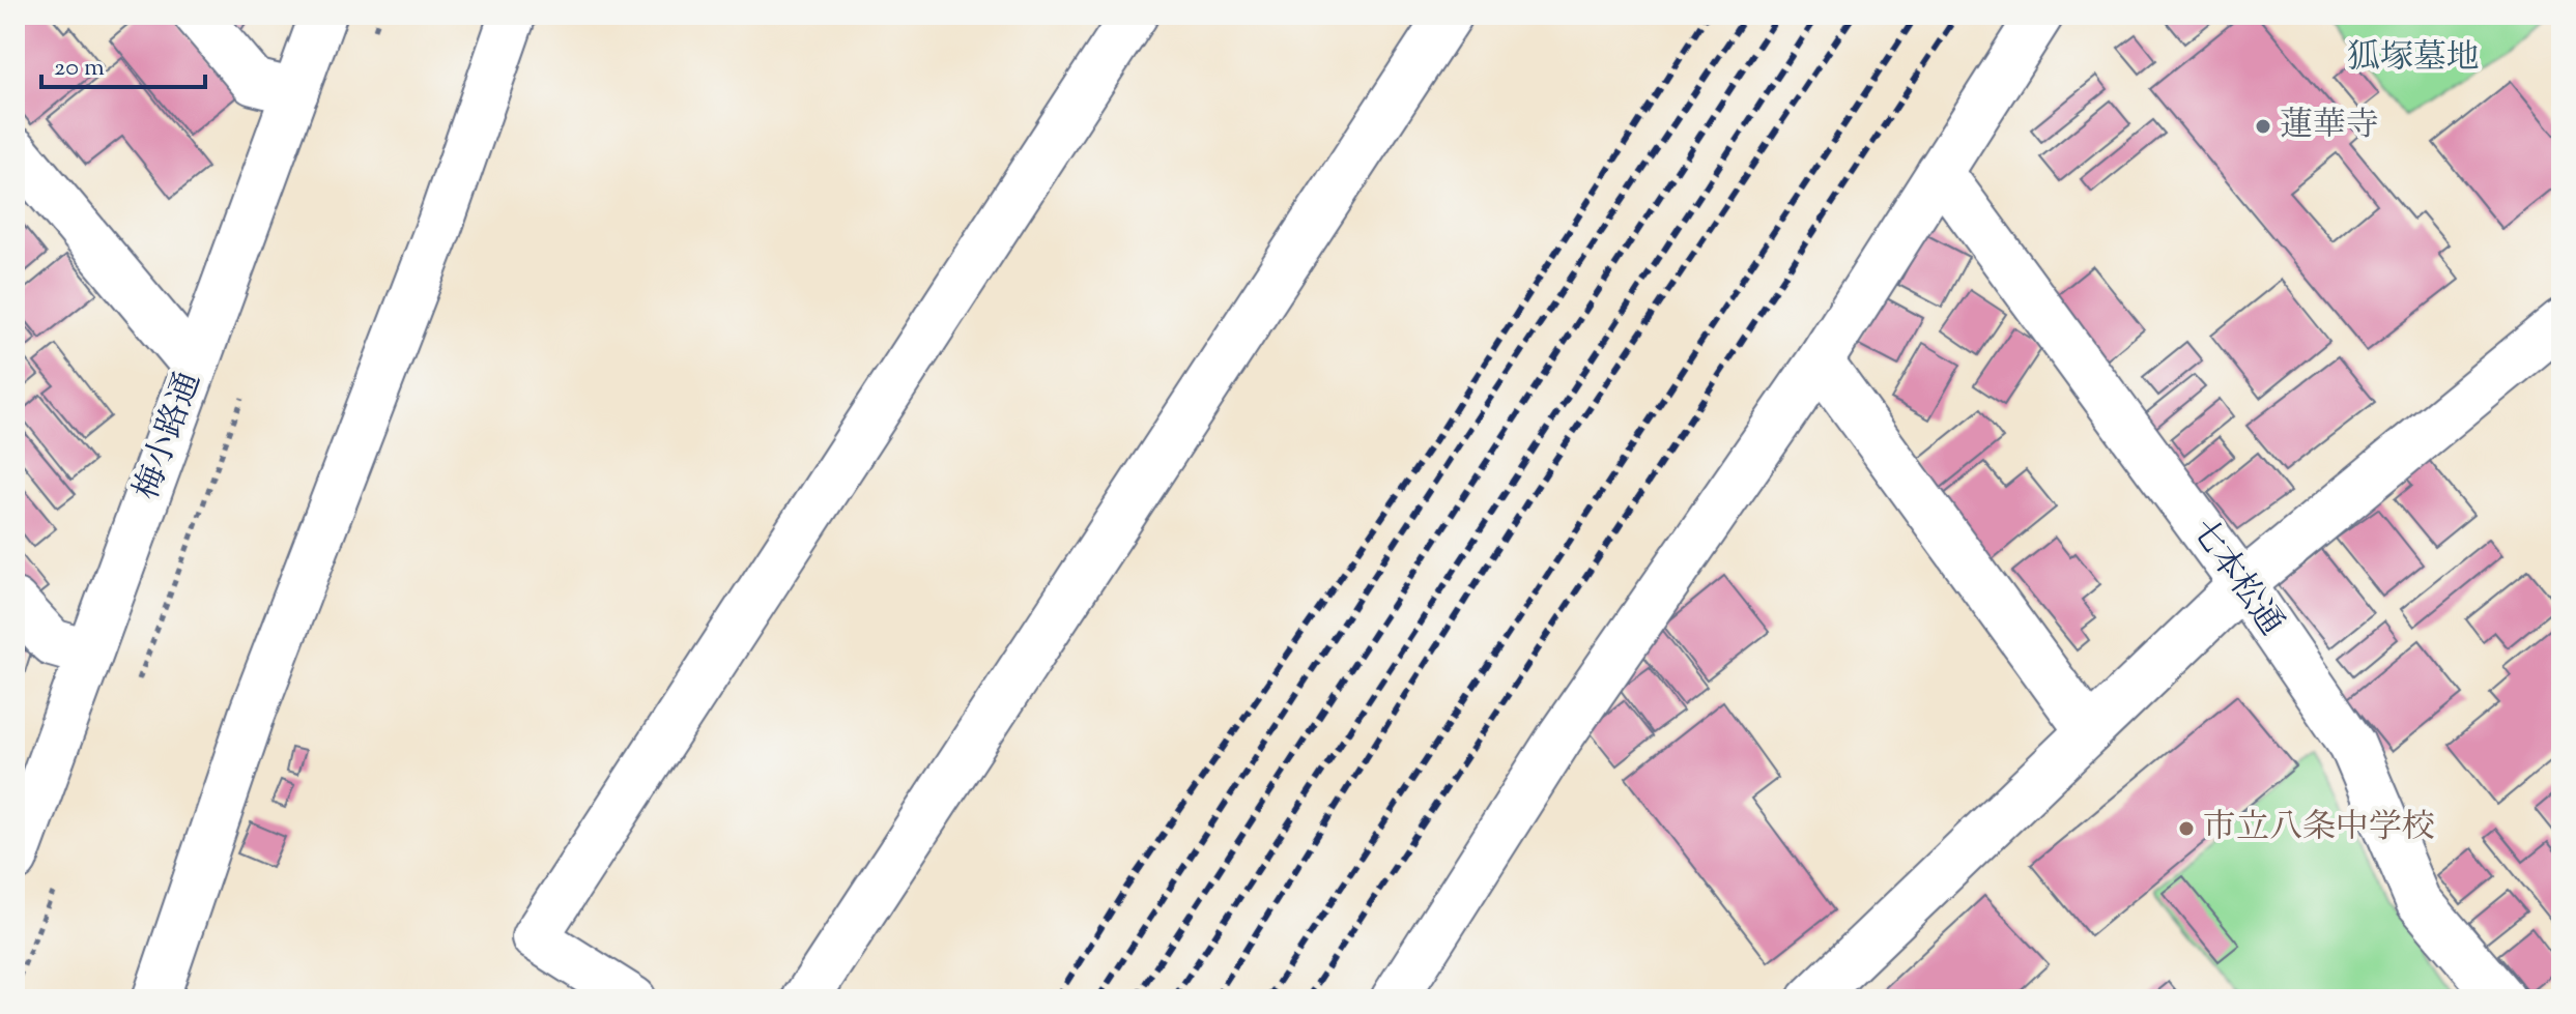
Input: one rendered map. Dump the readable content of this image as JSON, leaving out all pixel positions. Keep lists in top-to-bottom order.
{
  "streets": {
    "street": ["梅小路通", "七本松通"]
  },
  "parks": ["狐塚墓地"],
  "places": ["蓮華寺", "市立八条中学校"],
  "scale_bar": "20 m"
}
